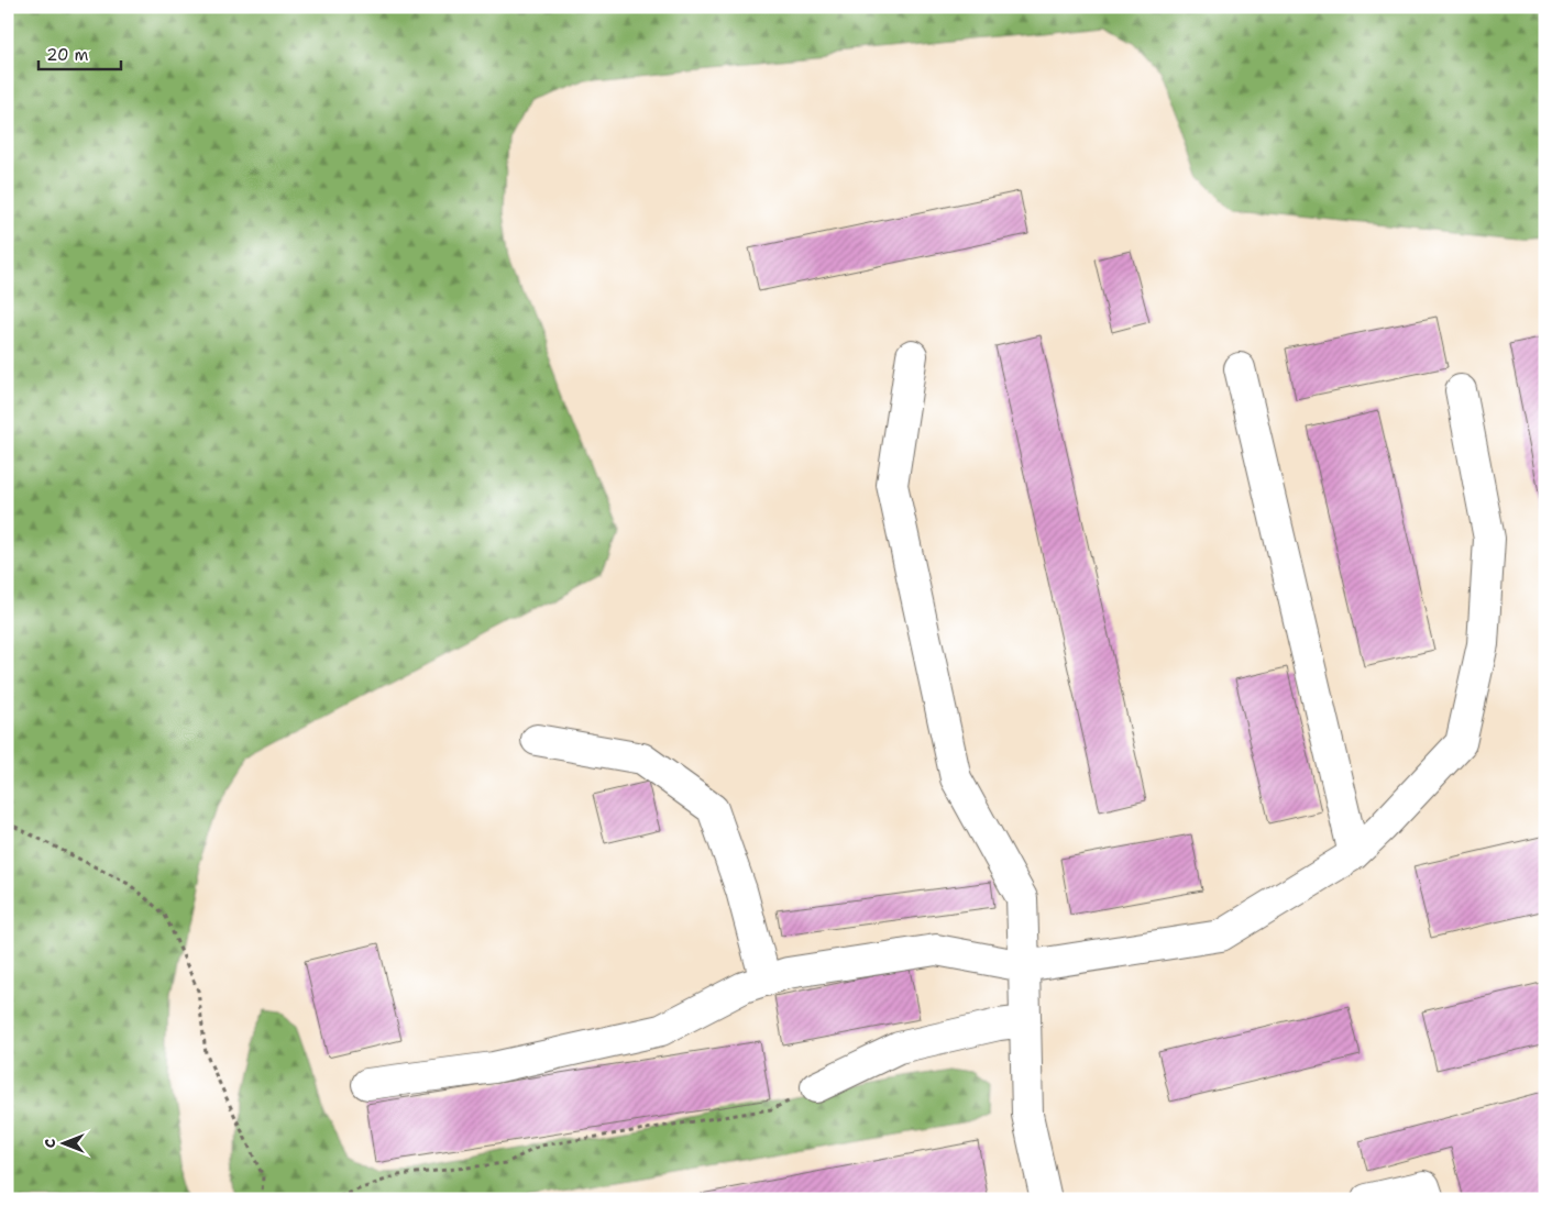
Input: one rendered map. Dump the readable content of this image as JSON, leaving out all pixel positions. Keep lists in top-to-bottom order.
{
  "scale_bar": "20 m",
  "north": "left"
}
